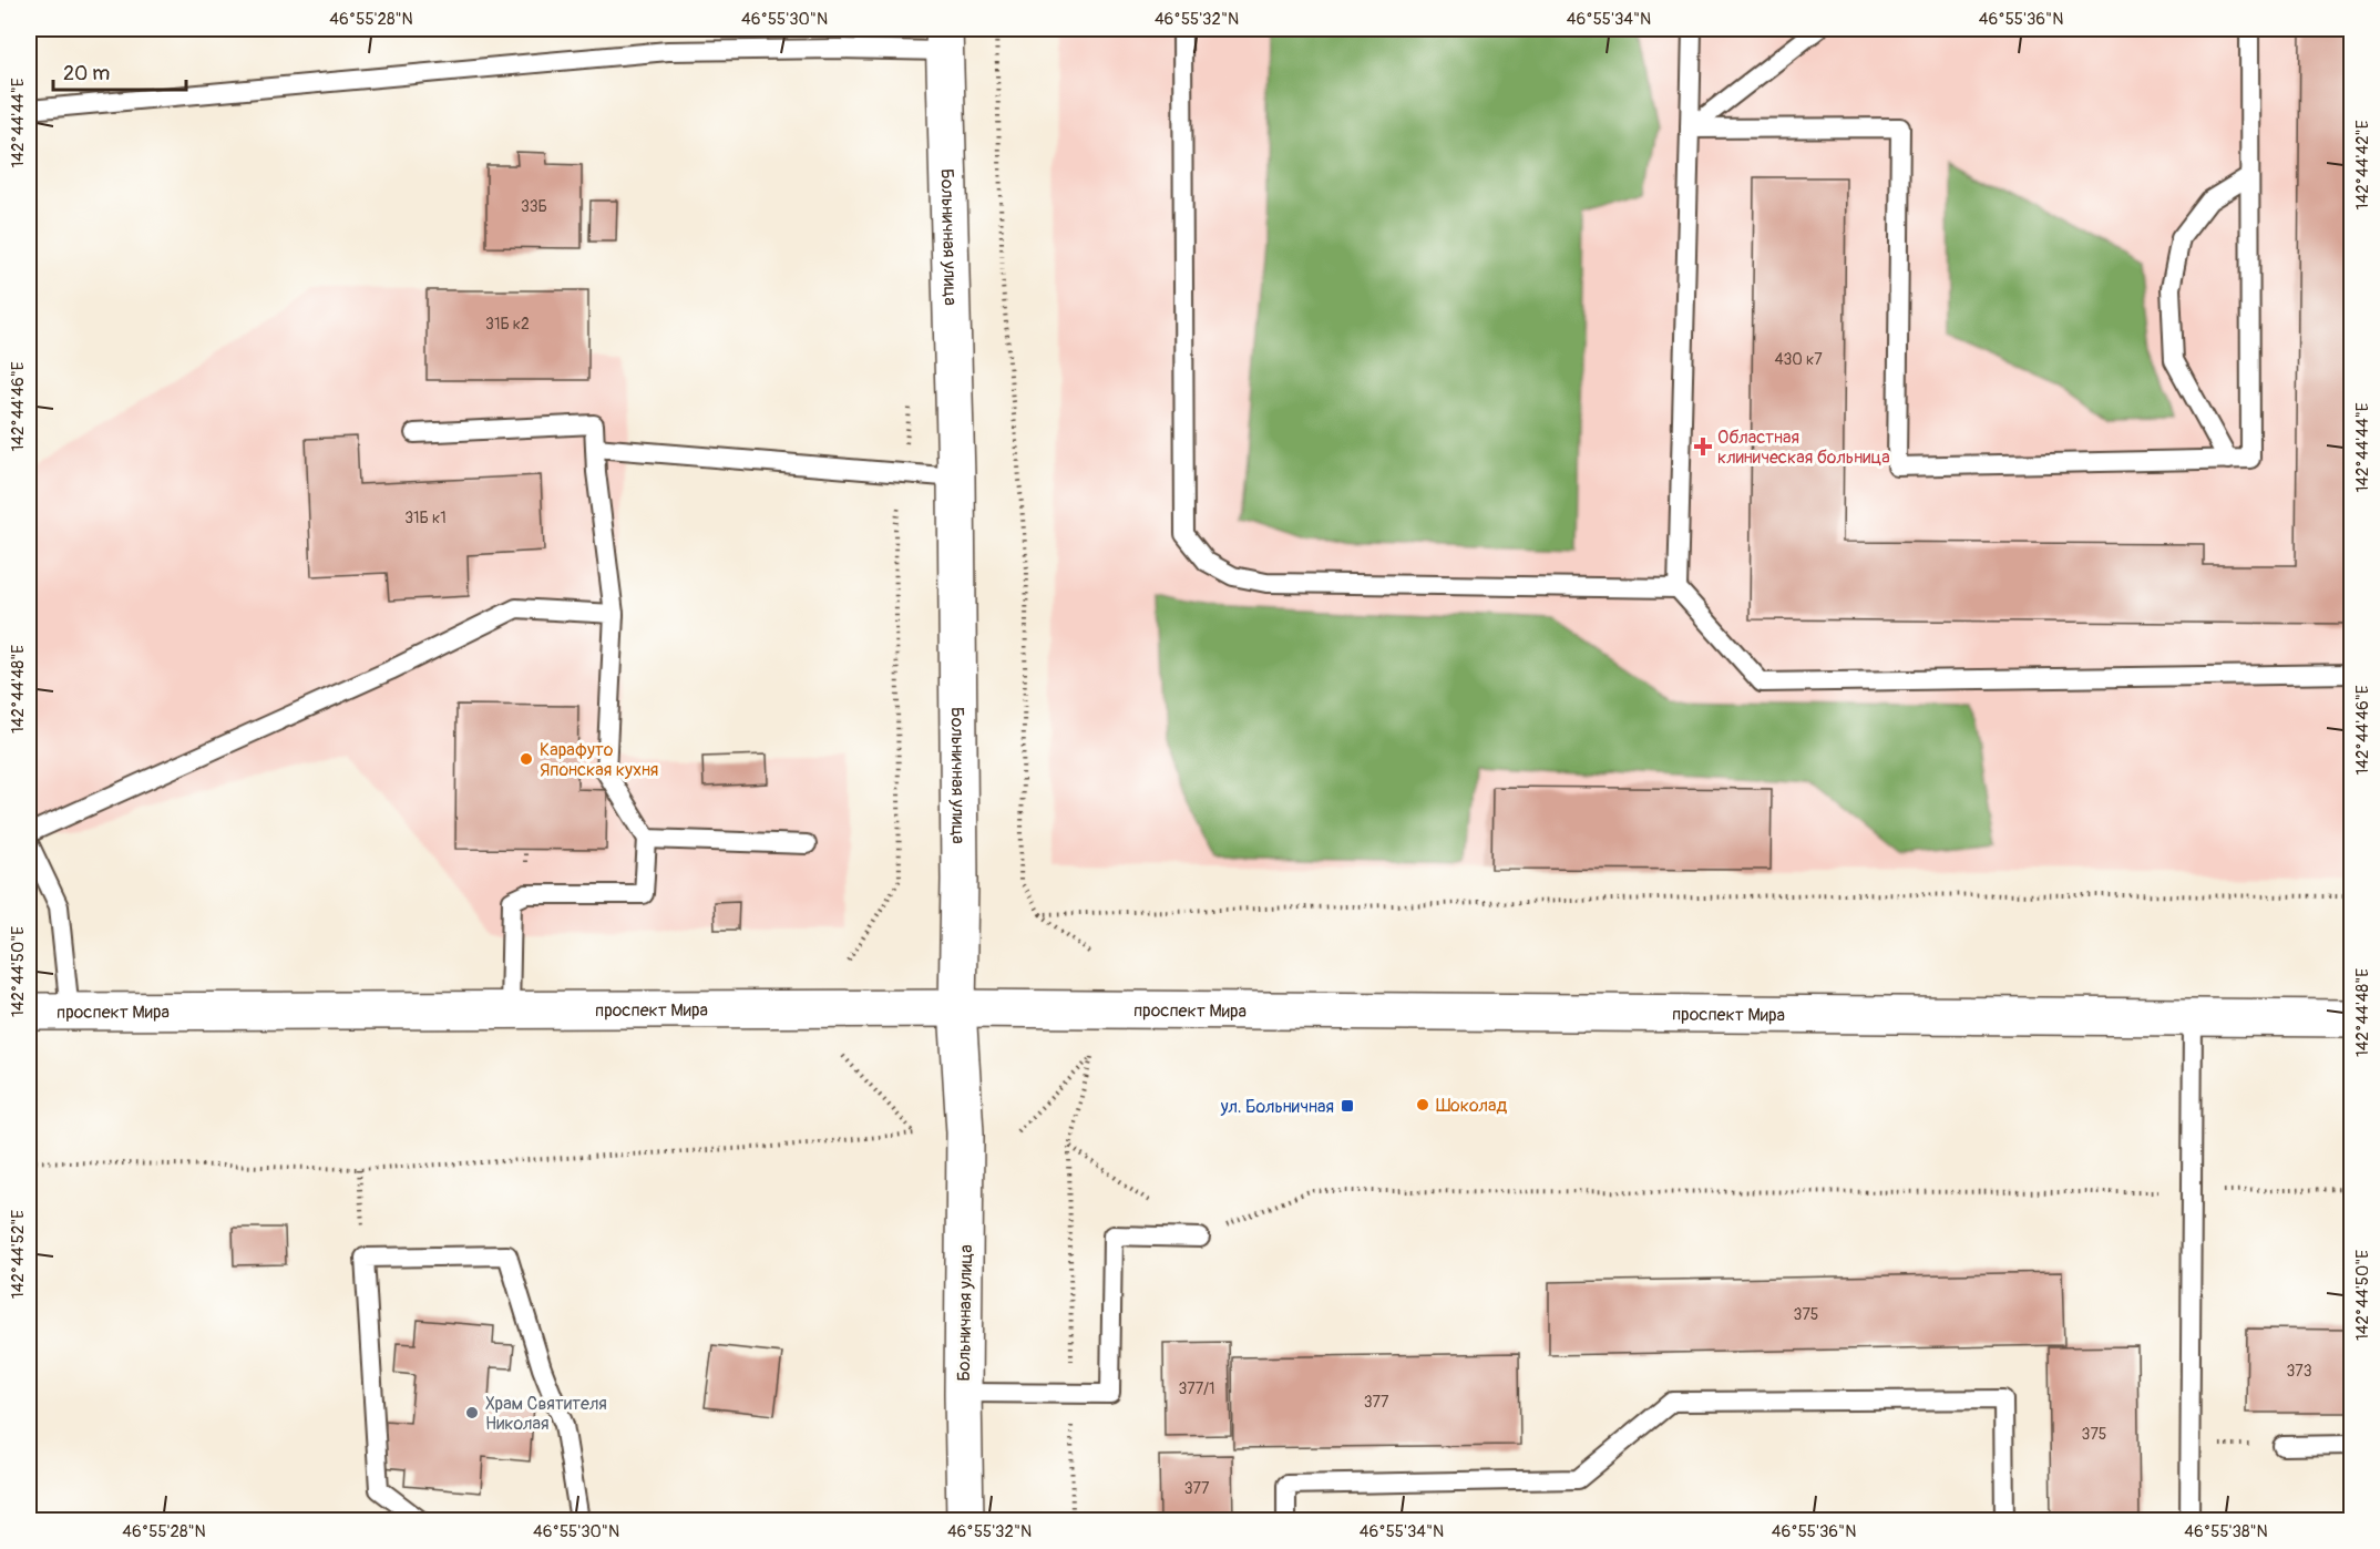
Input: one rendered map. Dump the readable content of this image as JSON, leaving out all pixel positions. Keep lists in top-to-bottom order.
{
  "streets": {
    "main road": ["Больничная улица", "проспект Мира"]
  },
  "crossings": [
    ["Больничная улица", "проспект Мира"]
  ],
  "places": {
    "health": ["Областная клиническая больница"],
    "other": ["Карафуто Японская кухня", "Шоколад", "Храм Святителя Николая"],
    "transit": ["ул. Больничная"]
  },
  "house_numbers": [
    "33Б",
    "31Б к2",
    "430 к7",
    "31Б к1",
    "375",
    "373",
    "377/1",
    "377",
    "375",
    "377"
  ],
  "scale_bar": "20 m",
  "coordinates": [
    "46°55'28\"N",
    "46°55'30\"N",
    "46°55'32\"N",
    "46°55'34\"N",
    "46°55'36\"N",
    "142°44'44\"E",
    "142°44'42\"E",
    "142°44'46\"E",
    "142°44'48\"E",
    "142°44'50\"E",
    "142°44'52\"E",
    "46°55'38\"N"
  ]
}
